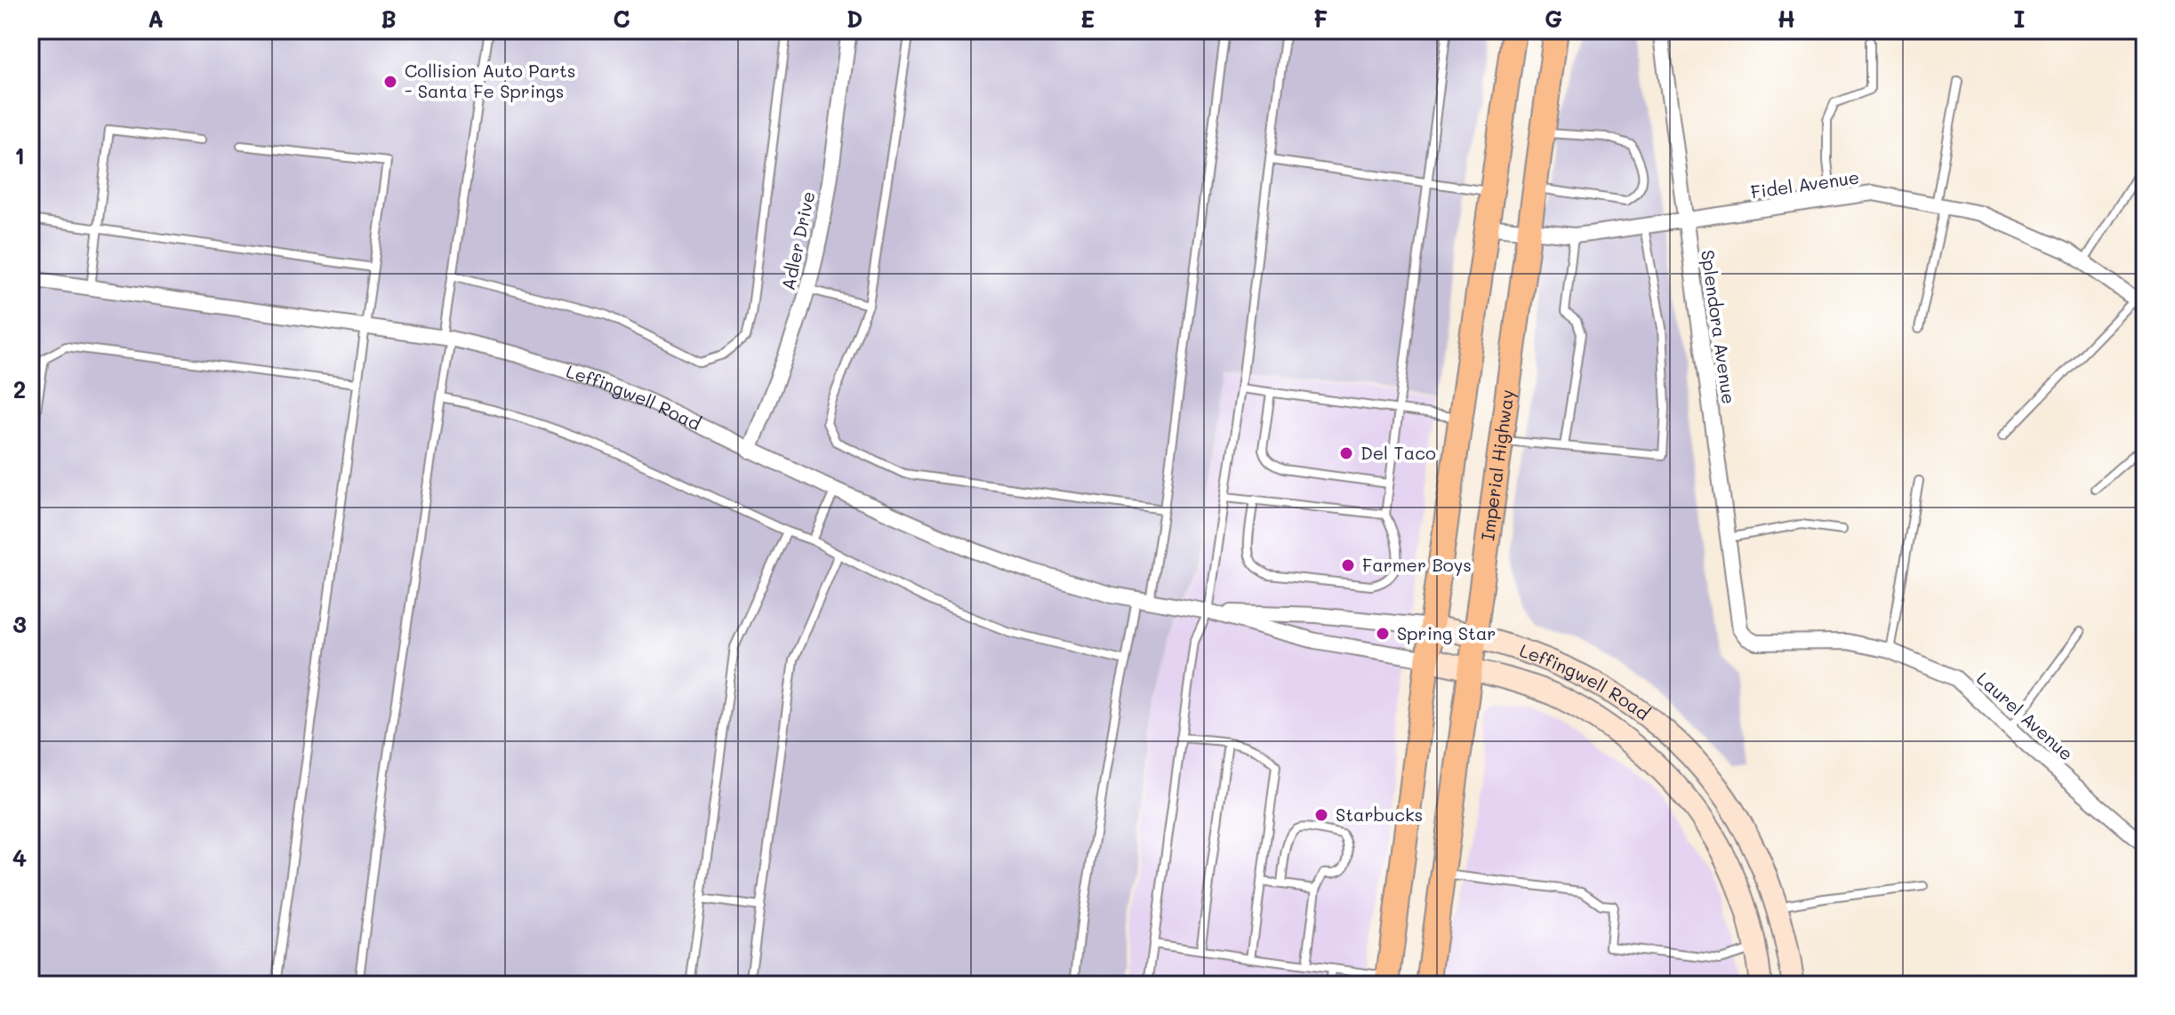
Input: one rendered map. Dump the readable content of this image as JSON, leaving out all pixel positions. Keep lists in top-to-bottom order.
{
  "streets": {
    "main road": ["Leffingwell Road", "Imperial Highway"],
    "street": [
      "Fidel Avenue",
      "Adler Drive",
      "Splendora Avenue",
      "Laurel Avenue"
    ]
  },
  "crossings": [
    ["Fidel Avenue", "Splendora Avenue"],
    ["Fidel Avenue", "Imperial Highway"],
    ["Adler Drive", "Leffingwell Road"],
    ["Splendora Avenue", "Laurel Avenue"],
    ["Leffingwell Road", "Imperial Highway"]
  ],
  "places": [
    "Collision Auto Parts - Santa Fe Springs",
    "Del Taco",
    "Farmer Boys",
    "Spring Star",
    "Starbucks"
  ],
  "grid": {
    "columns": [
      "A",
      "B",
      "C",
      "D",
      "E",
      "F",
      "G",
      "H",
      "I"
    ],
    "rows": [
      "1",
      "2",
      "3",
      "4"
    ]
  }
}
